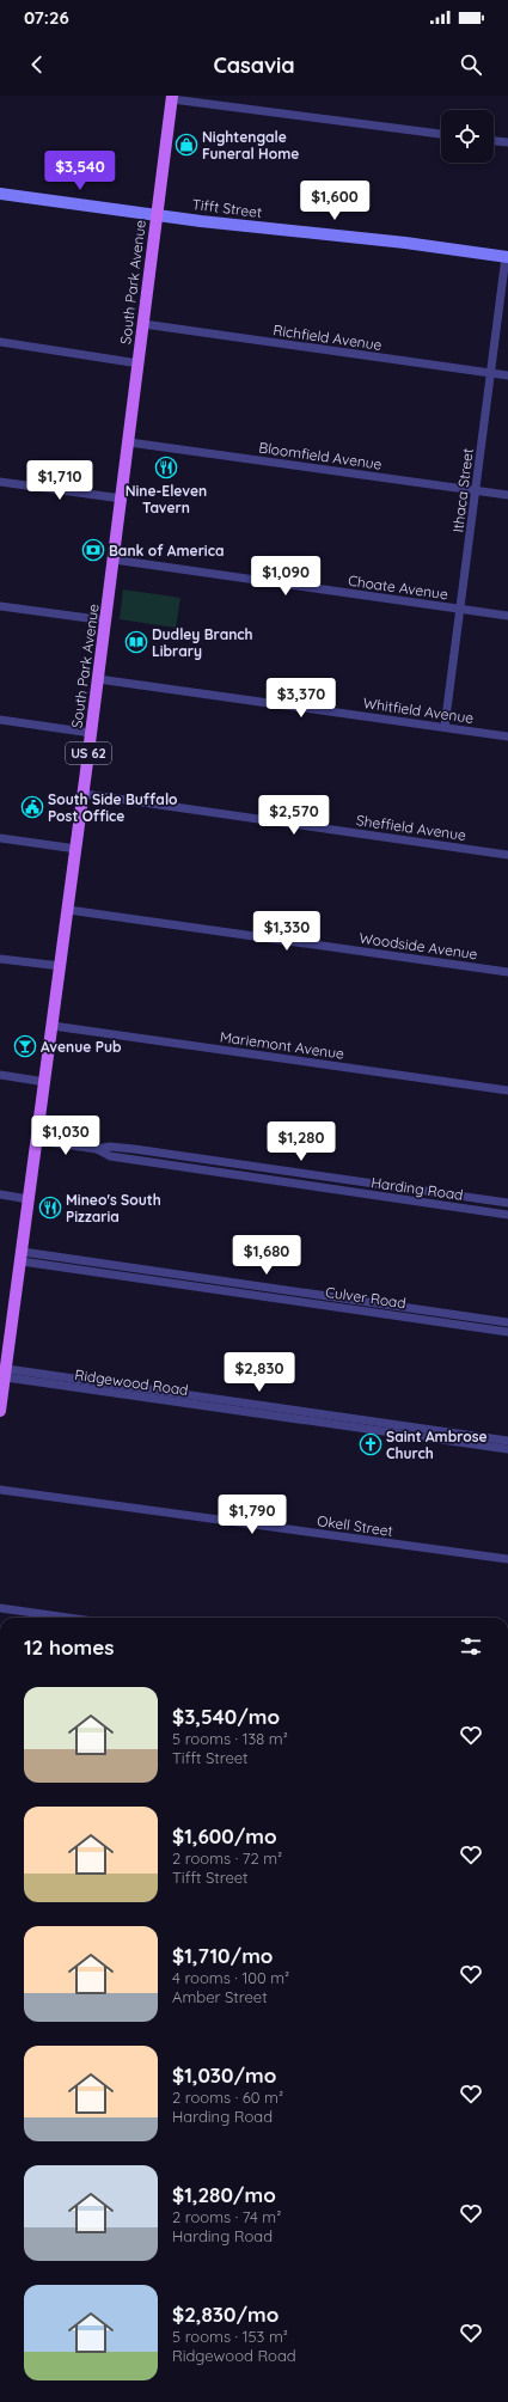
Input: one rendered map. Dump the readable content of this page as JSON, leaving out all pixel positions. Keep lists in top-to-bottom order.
{
  "streets": {
    "main road": ["South Park Avenue", "US 62"],
    "street": [
      "Tifft Street",
      "Richfield Avenue",
      "Bloomfield Avenue",
      "Ithaca Street",
      "Choate Avenue",
      "Whitfield Avenue",
      "Sheffield Avenue",
      "Woodside Avenue",
      "Mariemont Avenue",
      "Harding Road",
      "Culver Road",
      "Ridgewood Road",
      "Okell Street"
    ]
  },
  "crossings": [
    ["Tifft Street", "South Park Avenue"],
    ["Tifft Street", "Ithaca Street"],
    ["South Park Avenue", "Richfield Avenue"],
    ["South Park Avenue", "Bloomfield Avenue"],
    ["South Park Avenue", "Choate Avenue"],
    ["South Park Avenue", "Whitfield Avenue"],
    ["South Park Avenue", "Sheffield Avenue"],
    ["South Park Avenue", "Woodside Avenue"],
    ["South Park Avenue", "Mariemont Avenue"],
    ["South Park Avenue", "Harding Road"],
    ["South Park Avenue", "Culver Road"],
    ["South Park Avenue", "Ridgewood Road"],
    ["Richfield Avenue", "Ithaca Street"],
    ["Bloomfield Avenue", "Ithaca Street"],
    ["Ithaca Street", "Choate Avenue"],
    ["Ithaca Street", "Whitfield Avenue"]
  ],
  "places": {
    "shop": ["Nightengale Funeral Home"],
    "restaurant": ["Nine-Eleven Tavern", "Mineo's South Pizzaria"],
    "bank": ["Bank of America"],
    "library": ["Dudley Branch Library"],
    "public building": ["South Side Buffalo Post Office"],
    "bar": ["Avenue Pub"],
    "church": ["Saint Ambrose Church"]
  },
  "page": {
    "status": "07:26",
    "header": "Casavia",
    "price": [
      "$3,540",
      "$1,600",
      "$1,710",
      "$1,090",
      "$3,370",
      "$2,570",
      "$1,330",
      "$1,030",
      "$1,280",
      "$1,680",
      "$2,830",
      "$1,790"
    ],
    "heading": "12 homes",
    "list": [
      {
        "name": "$3,540/mo",
        "note": "5 rooms · 138 m² · Tifft Street"
      },
      {
        "name": "$1,600/mo",
        "note": "2 rooms · 72 m² · Tifft Street"
      },
      {
        "name": "$1,710/mo",
        "note": "4 rooms · 100 m² · Amber Street"
      },
      {
        "name": "$1,030/mo",
        "note": "2 rooms · 60 m² · Harding Road"
      },
      {
        "name": "$1,280/mo",
        "note": "2 rooms · 74 m² · Harding Road"
      },
      {
        "name": "$2,830/mo",
        "note": "5 rooms · 153 m² · Ridgewood Road"
      }
    ]
  }
}
